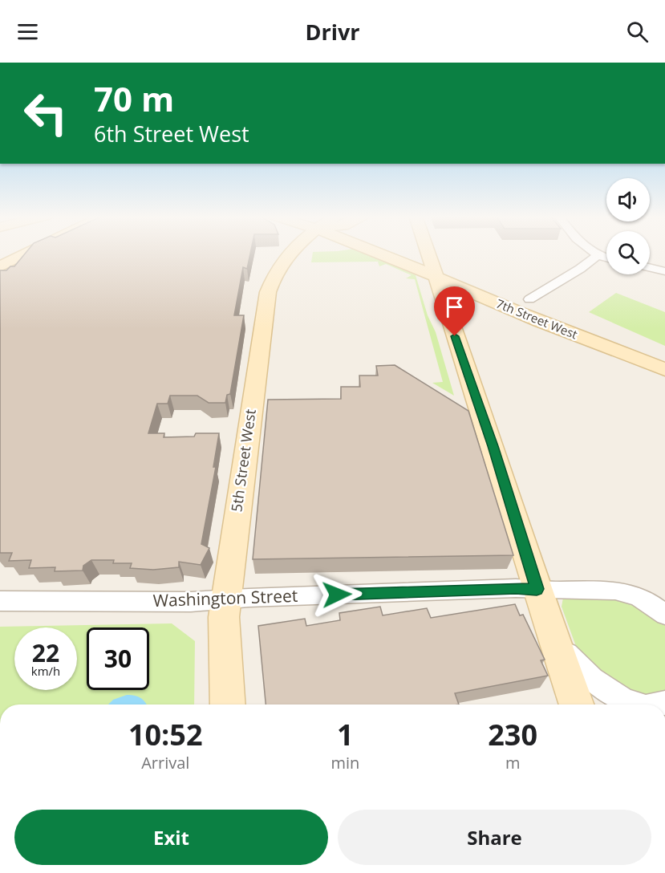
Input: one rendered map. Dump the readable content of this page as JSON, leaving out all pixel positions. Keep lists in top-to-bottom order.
{
  "streets": {
    "main road": ["7th Street West", "5th Street West"],
    "street": ["Washington Street"]
  },
  "crossings": [
    ["5th Street West", "Washington Street"]
  ],
  "page": {
    "header": "Drivr",
    "turn": ["70 m", "6th Street West"],
    "speed": "22 km/h",
    "limit": "30",
    "eta": [
      "10:52",
      "Arrival",
      "1",
      "min",
      "230",
      "m"
    ],
    "buttons": ["Exit", "Share"]
  }
}
